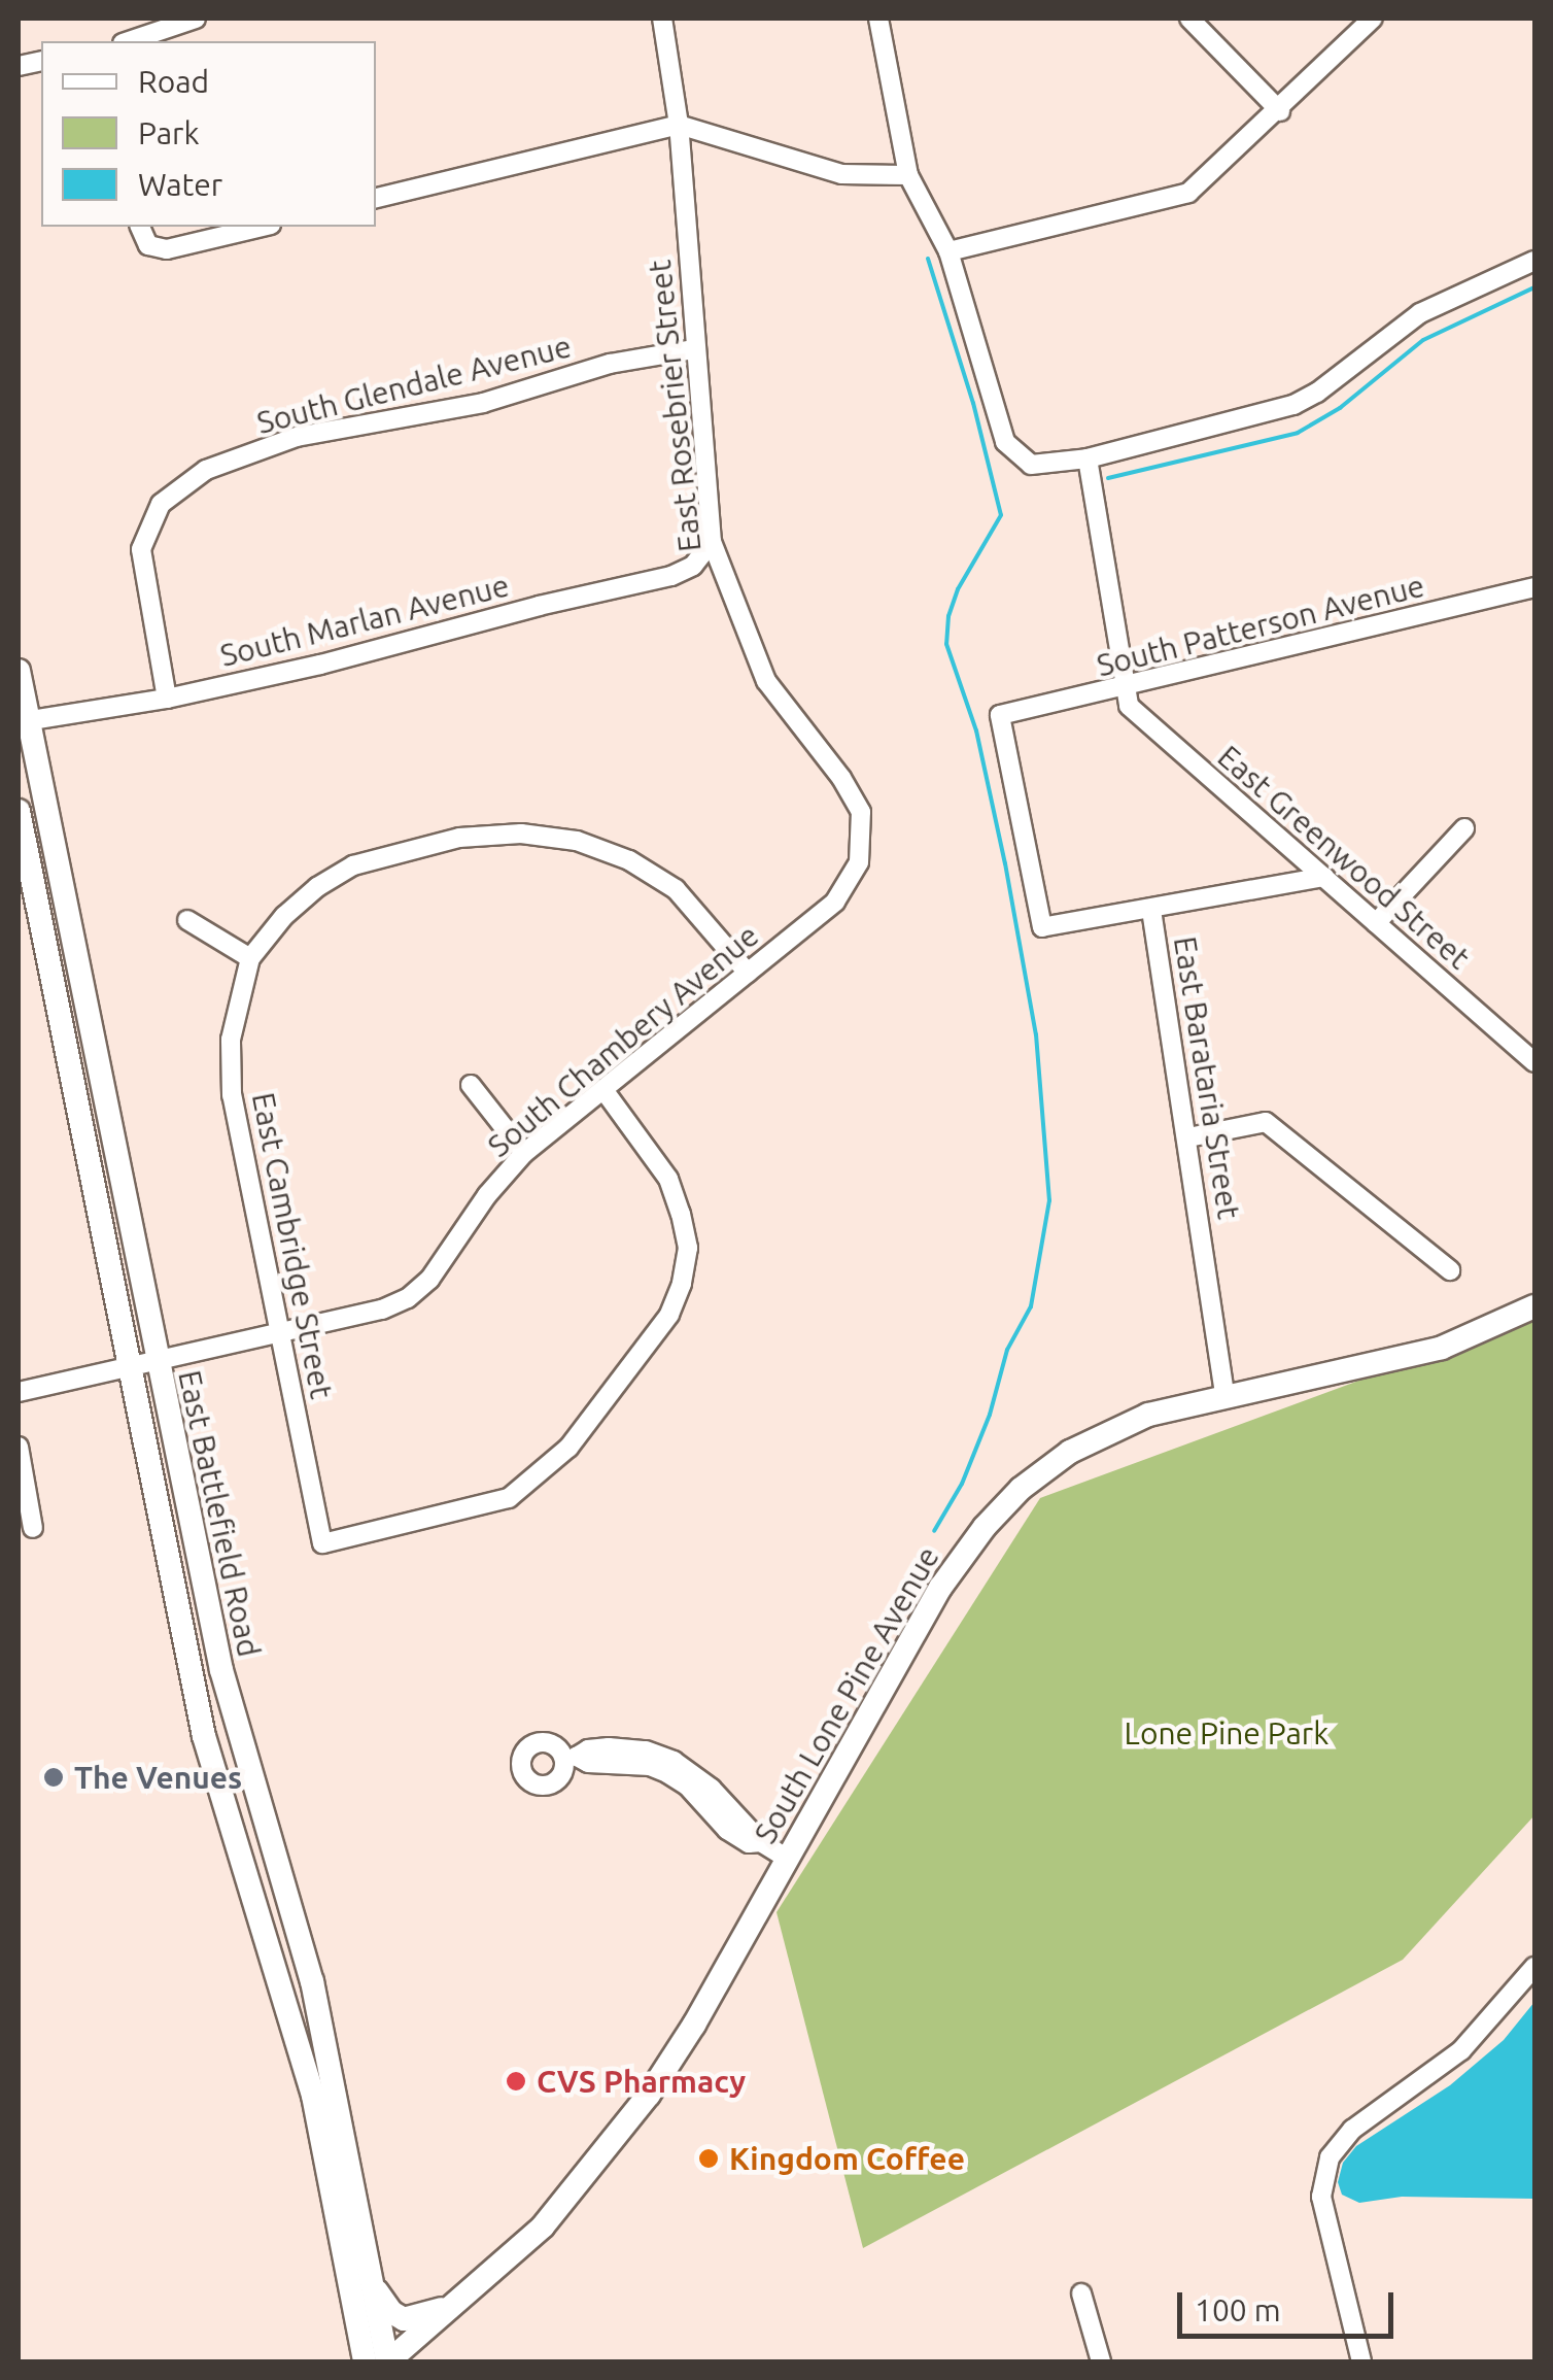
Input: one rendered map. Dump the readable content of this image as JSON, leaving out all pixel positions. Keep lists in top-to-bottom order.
{
  "streets": {
    "main road": ["East Battlefield Road", "South Lone Pine Avenue"],
    "street": [
      "South Glendale Avenue",
      "East Rosebrier Street",
      "South Marlan Avenue",
      "South Patterson Avenue",
      "East Greenwood Street",
      "South Chambery Avenue",
      "East Barataria Street",
      "East Cambridge Street"
    ]
  },
  "crossings": [
    ["South Glendale Avenue", "East Rosebrier Street"],
    ["South Glendale Avenue", "South Marlan Avenue"],
    ["East Rosebrier Street", "South Marlan Avenue"],
    ["East Rosebrier Street", "South Chambery Avenue"],
    ["South Marlan Avenue", "East Battlefield Road"],
    ["South Patterson Avenue", "East Greenwood Street"],
    ["South Patterson Avenue", "East Barataria Street"],
    ["South Chambery Avenue", "East Cambridge Street"],
    ["South Chambery Avenue", "East Battlefield Road"],
    ["East Barataria Street", "South Lone Pine Avenue"],
    ["East Battlefield Road", "South Lone Pine Avenue"]
  ],
  "parks": ["Lone Pine Park"],
  "places": ["The Venues", "CVS Pharmacy", "Kingdom Coffee"],
  "legend": ["Road", "Park", "Water"],
  "scale_bar": "100 m"
}
